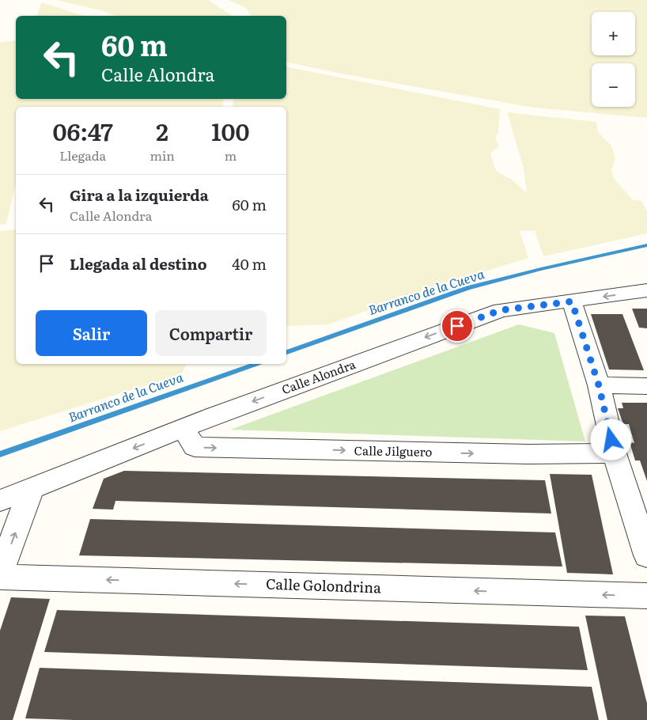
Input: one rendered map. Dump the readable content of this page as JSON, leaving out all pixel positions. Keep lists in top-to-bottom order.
{
  "streets": {
    "street": ["Calle Alondra", "Calle Jilguero", "Calle Golondrina"]
  },
  "crossings": [
    ["Calle Alondra", "Calle Jilguero"]
  ],
  "one_way": ["Calle Alondra", "Calle Jilguero", "Calle Golondrina"],
  "water": ["Barranco de la Cueva"],
  "page": {
    "map_buttons": ["+", "−"],
    "turn": ["60 m", "Calle Alondra"],
    "eta": [
      "06:47",
      "Llegada",
      "2",
      "min",
      "100",
      "m"
    ],
    "list": [
      {
        "name": "Gira a la izquierda",
        "note": "Calle Alondra",
        "value": "60 m"
      },
      {
        "name": "Llegada al destino",
        "value": "40 m"
      }
    ],
    "buttons": ["Salir", "Compartir"]
  }
}
